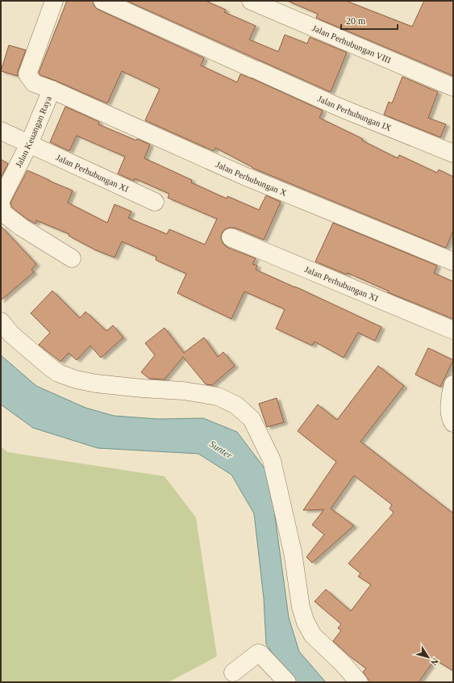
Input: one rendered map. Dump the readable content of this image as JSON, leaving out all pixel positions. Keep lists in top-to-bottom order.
{
  "streets": {
    "street": [
      "Jalan Perhubungan VIII",
      "Jalan Perhubungan IX",
      "Jalan Keuangan Raya",
      "Jalan Perhubungan XI",
      "Jalan Perhubungan X"
    ]
  },
  "crossings": [
    ["Jalan Keuangan Raya", "Jalan Perhubungan XI"],
    ["Jalan Keuangan Raya", "Jalan Perhubungan X"]
  ],
  "water": ["Sunter"],
  "scale_bar": "20 m",
  "north": "bottom right"
}
